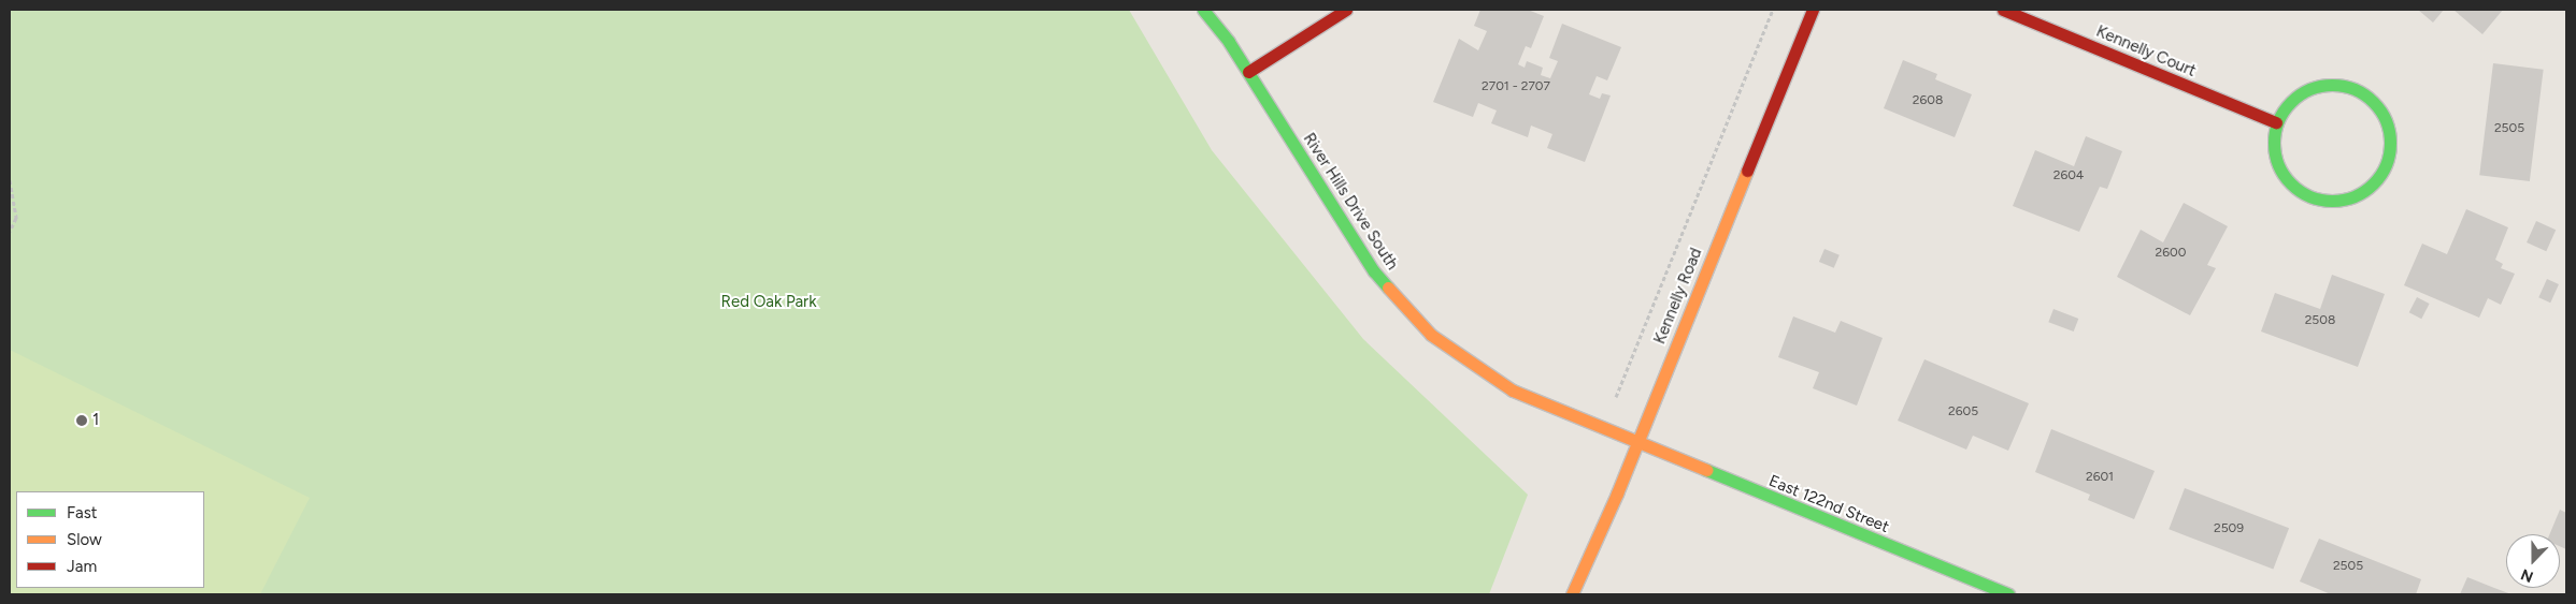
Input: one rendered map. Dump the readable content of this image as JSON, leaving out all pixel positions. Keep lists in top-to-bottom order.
{
  "streets": {
    "street": [
      "Kennelly Court",
      "River Hills Drive South",
      "Kennelly Road",
      "East 122nd Street"
    ]
  },
  "crossings": [
    ["River Hills Drive South", "Kennelly Road"],
    ["River Hills Drive South", "East 122nd Street"],
    ["Kennelly Road", "East 122nd Street"]
  ],
  "parks": ["Red Oak Park"],
  "places": ["1"],
  "house_numbers": [
    "2701 - 2707",
    "2608",
    "2505",
    "2604",
    "2600",
    "2508",
    "2605",
    "2601",
    "2509",
    "2505"
  ],
  "legend": ["Fast", "Slow", "Jam"],
  "north": "bottom"
}
